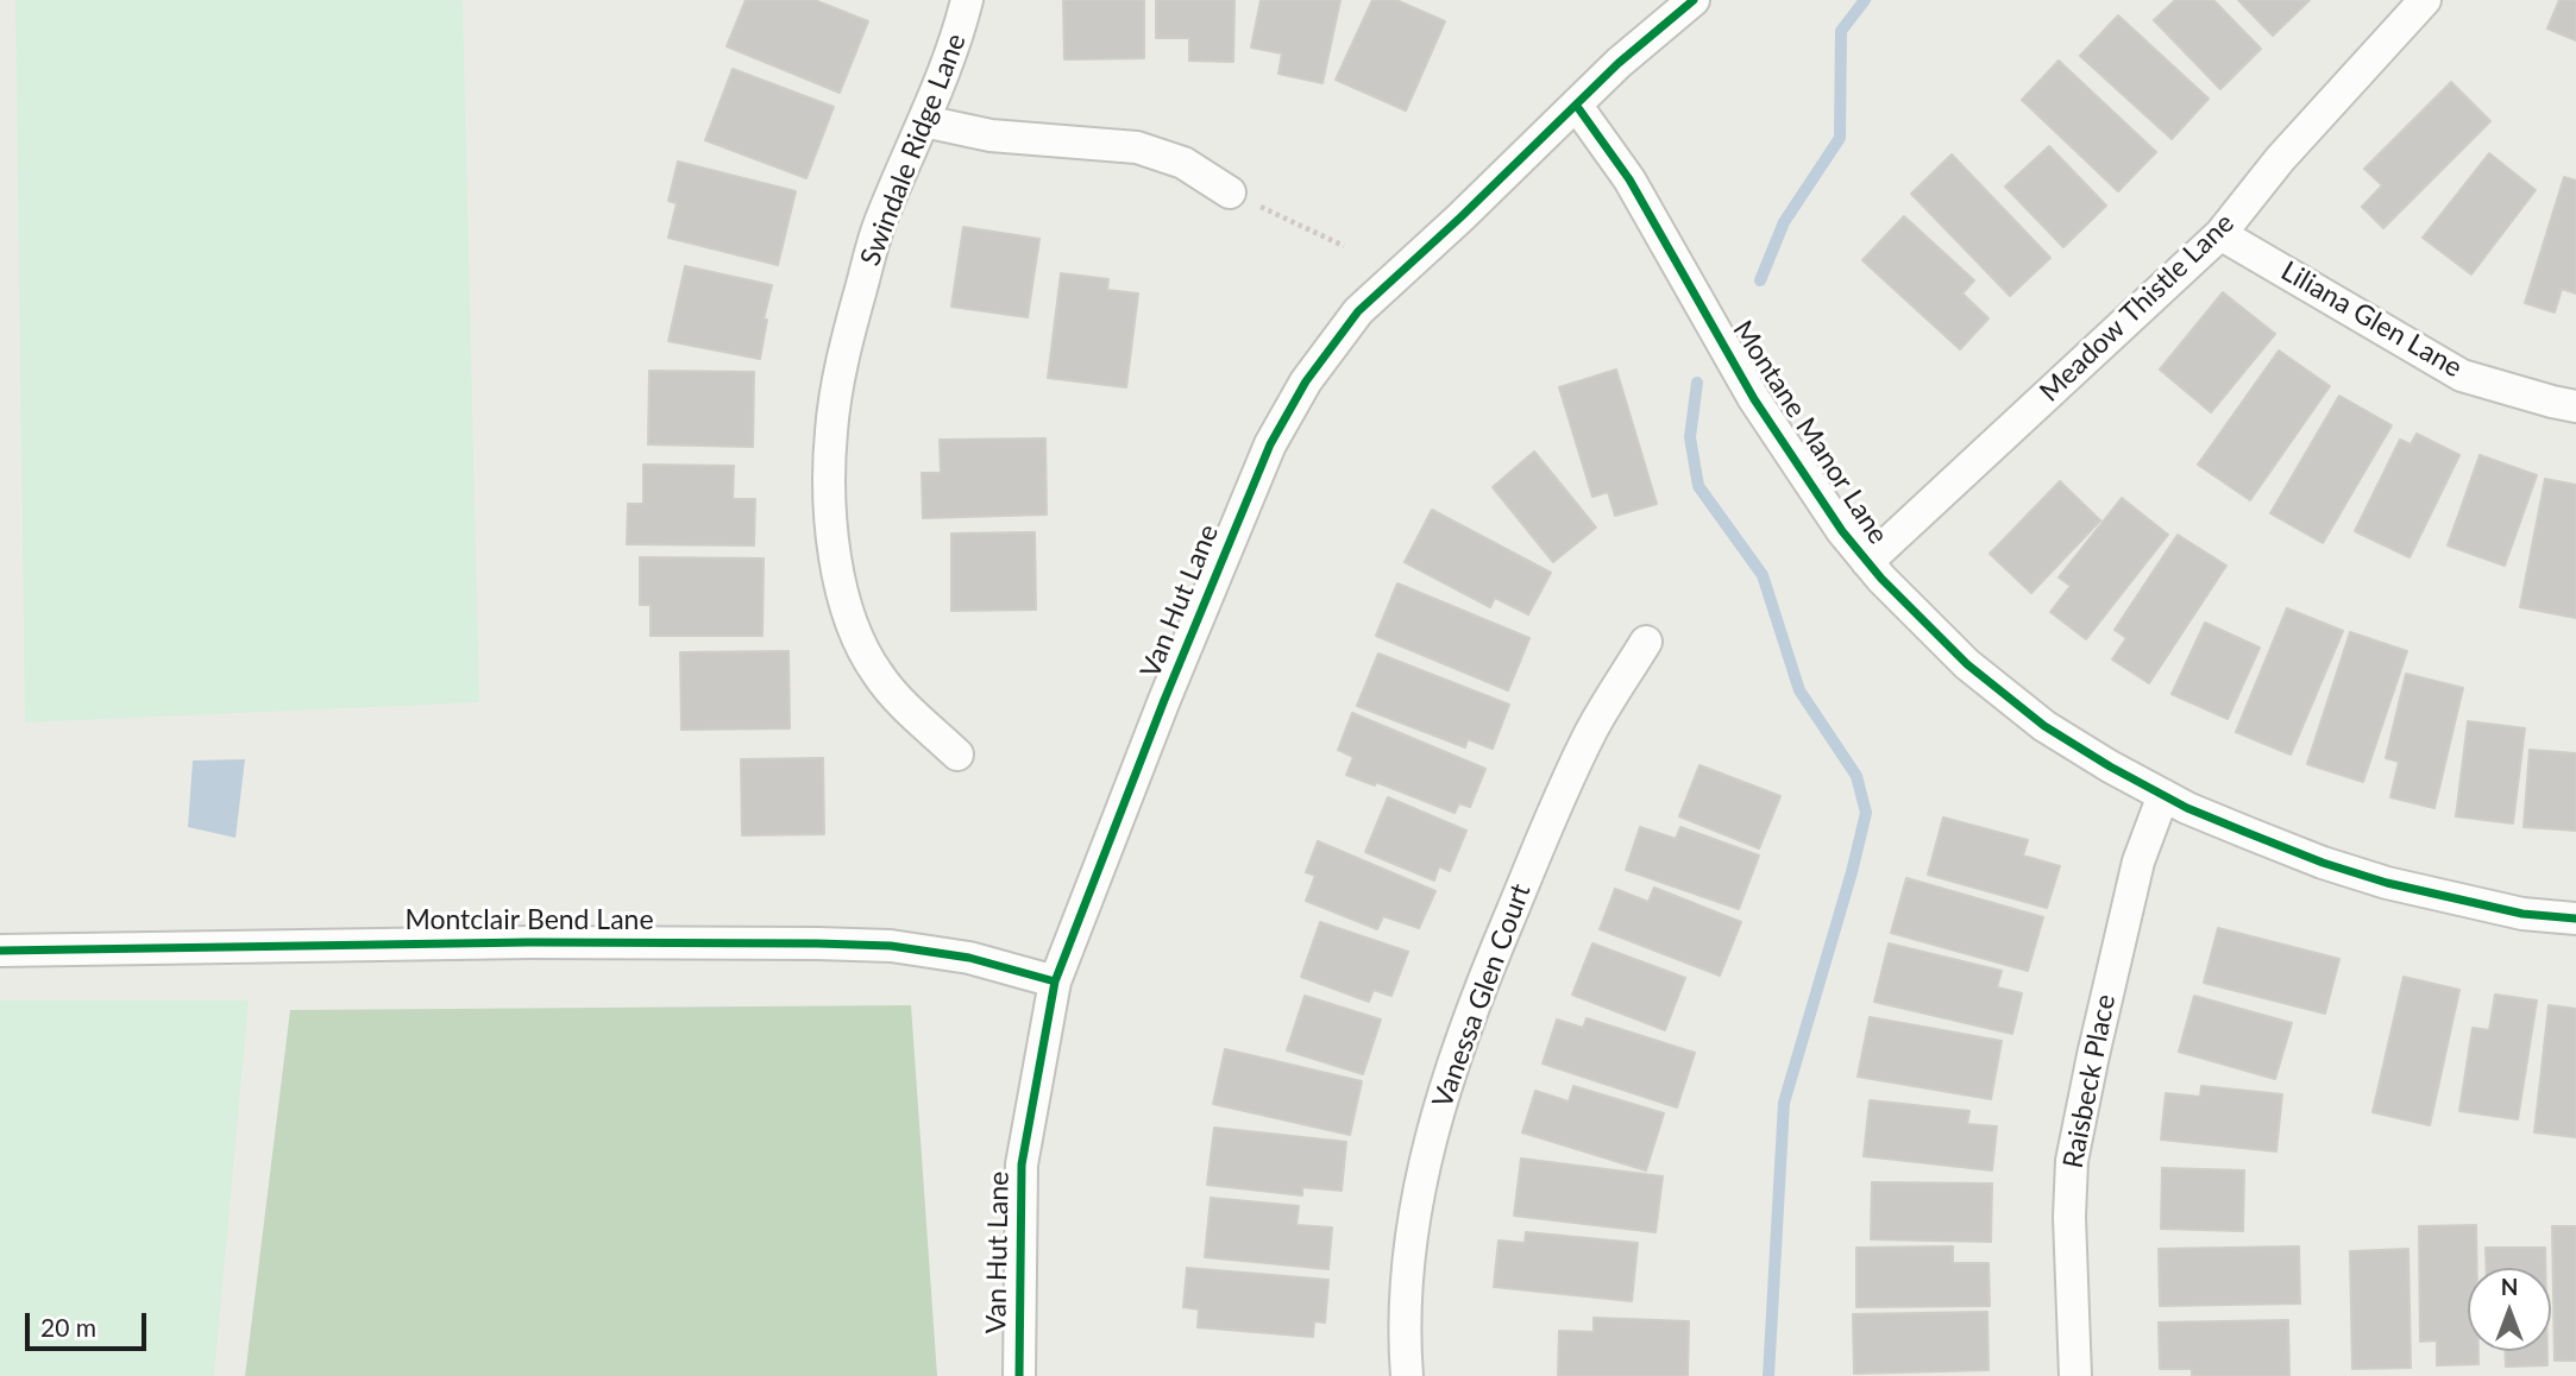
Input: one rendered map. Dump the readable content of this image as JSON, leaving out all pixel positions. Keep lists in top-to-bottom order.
{
  "streets": {
    "street": [
      "Swindale Ridge Lane",
      "Meadow Thistle Lane",
      "Liliana Glen Lane",
      "Montane Manor Lane",
      "Van Hut Lane",
      "Montclair Bend Lane",
      "Vanessa Glen Court",
      "Raisbeck Place"
    ]
  },
  "crossings": [
    ["Meadow Thistle Lane", "Liliana Glen Lane"],
    ["Meadow Thistle Lane", "Montane Manor Lane"],
    ["Montane Manor Lane", "Van Hut Lane"],
    ["Montane Manor Lane", "Raisbeck Place"],
    ["Van Hut Lane", "Montclair Bend Lane"]
  ],
  "scale_bar": "20 m",
  "north": "top"
}
